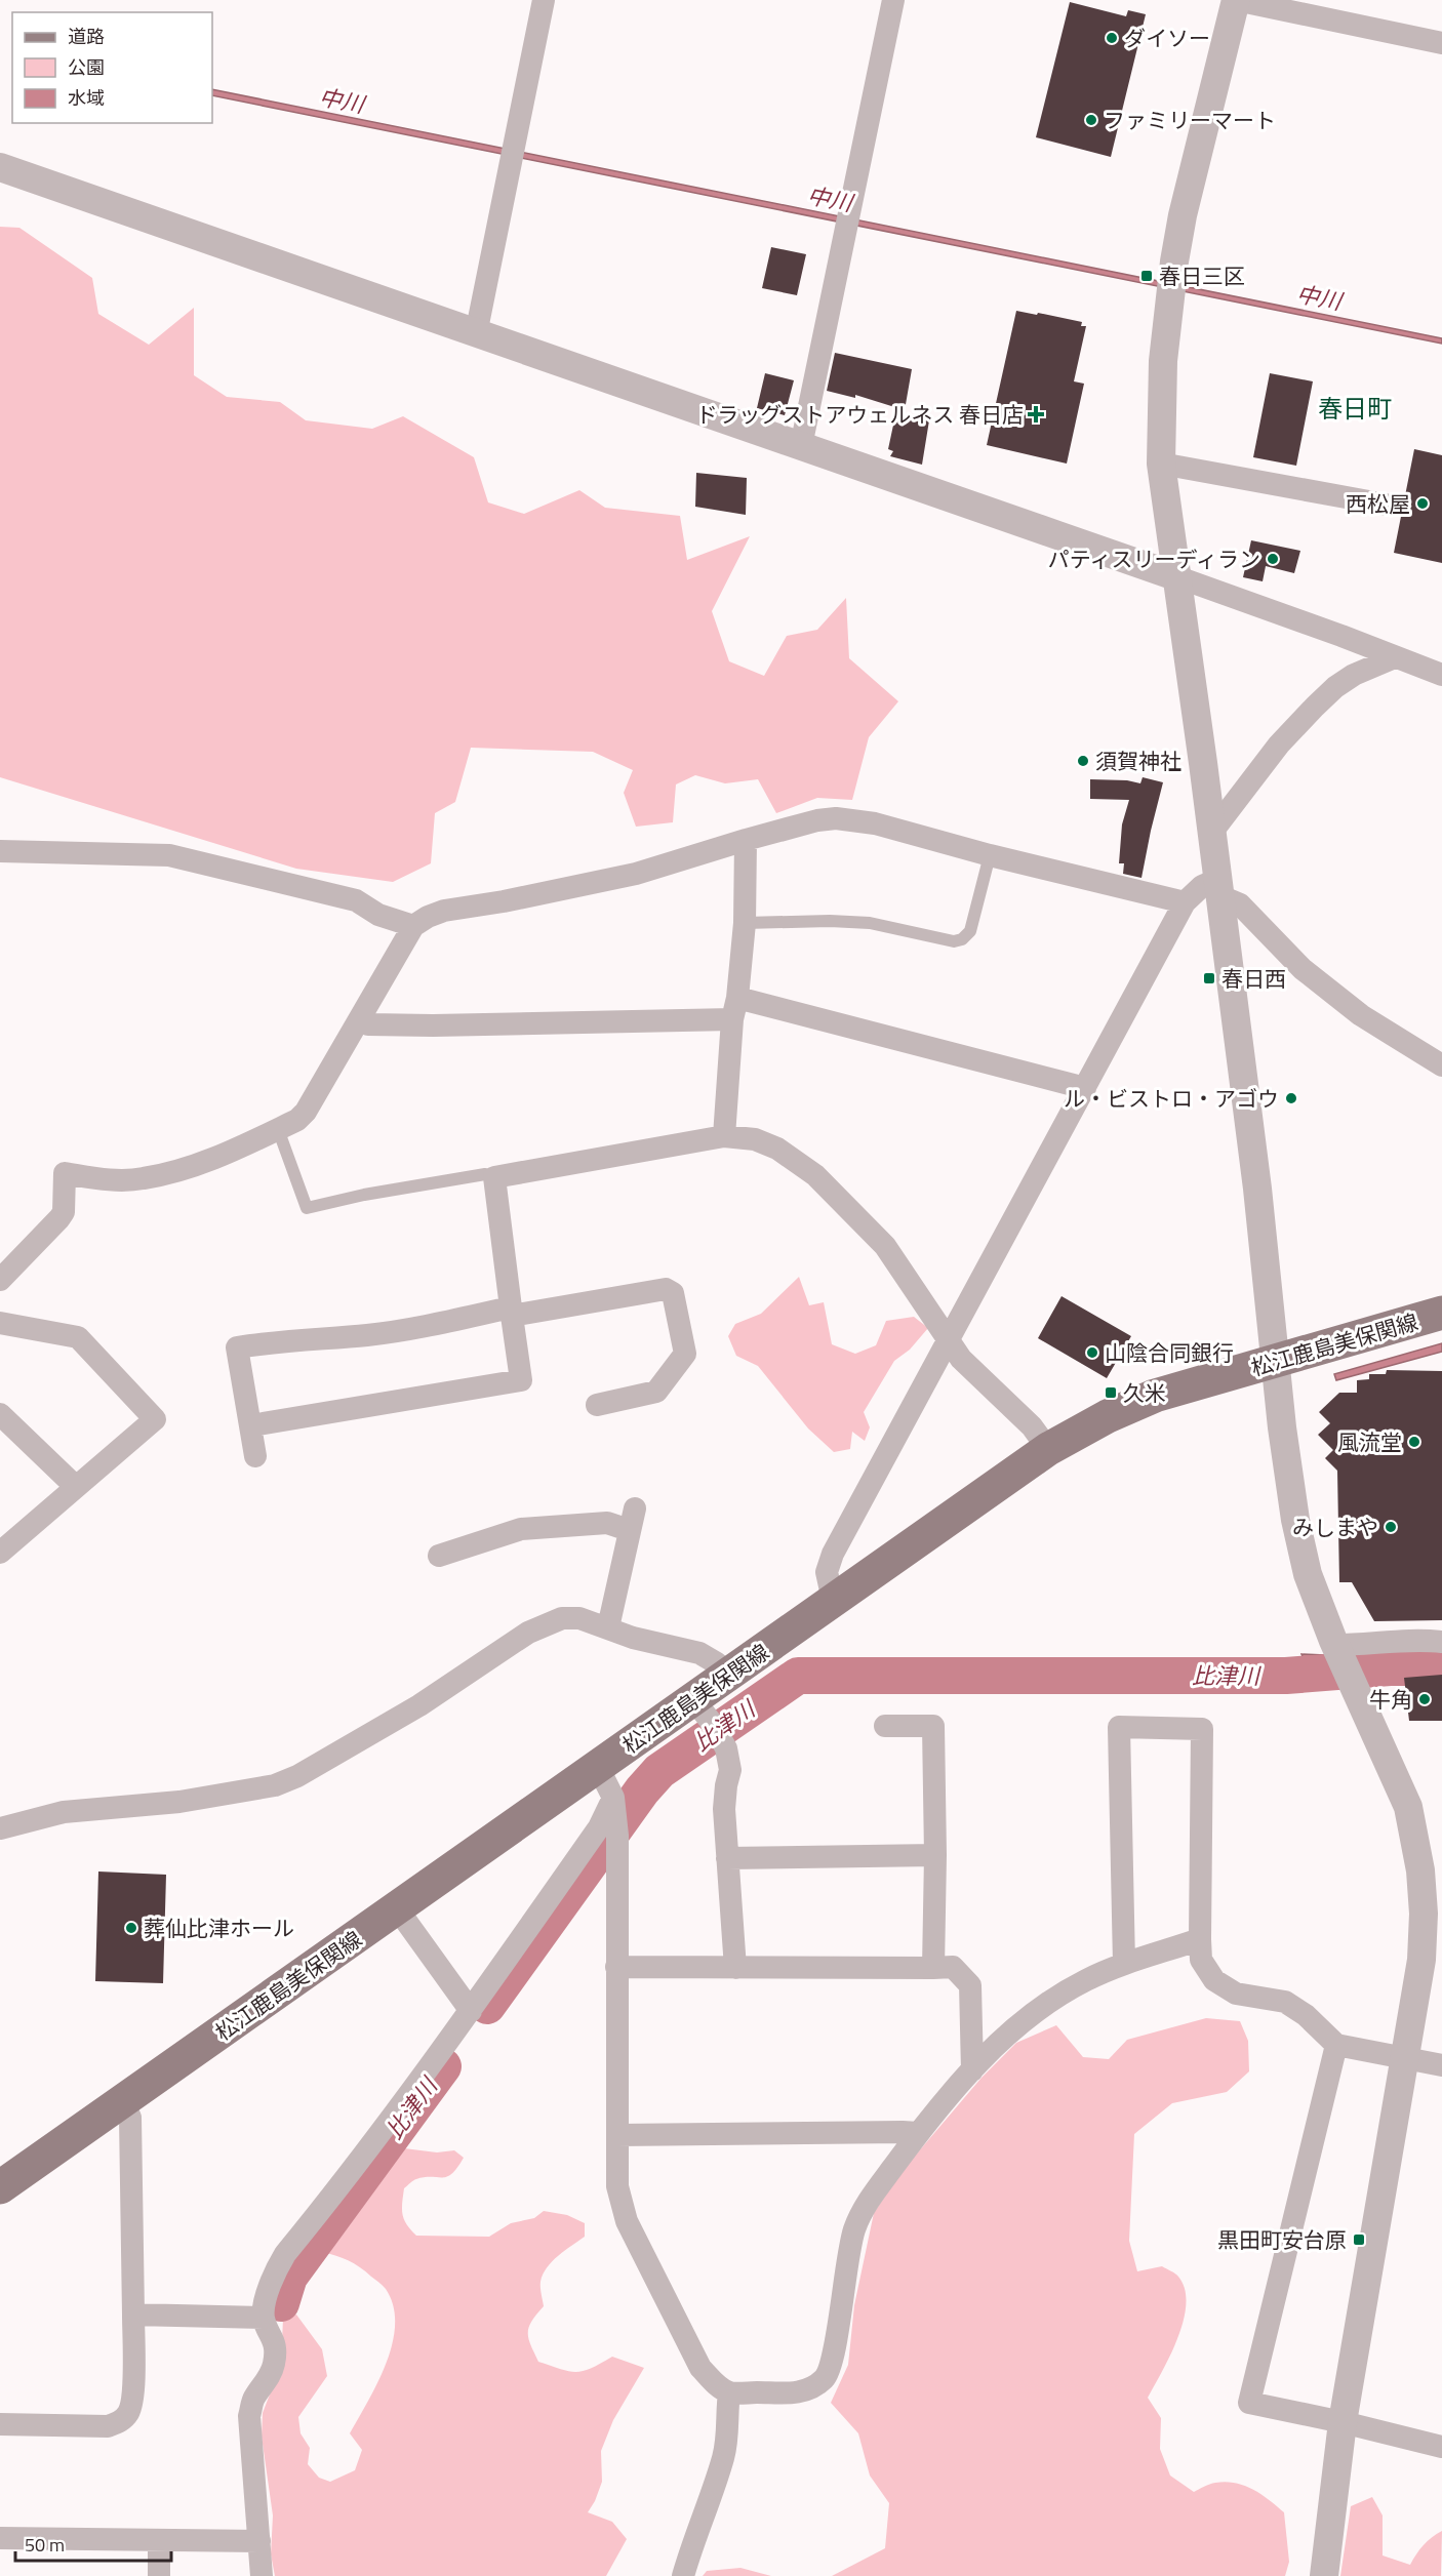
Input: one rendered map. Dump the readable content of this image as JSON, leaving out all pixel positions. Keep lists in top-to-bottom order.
{
  "streets": {
    "main road": ["松江鹿島美保関線"]
  },
  "districts": ["春日町"],
  "water": ["中川", "比津川"],
  "places": {
    "other": [
      "ダイソー",
      "ファミリーマート",
      "西松屋",
      "パティスリーディラン",
      "須賀神社",
      "ル・ビストロ・アゴウ",
      "山陰合同銀行",
      "風流堂",
      "みしまや",
      "牛角",
      "葬仙比津ホール"
    ],
    "transit": [
      "春日三区",
      "春日西",
      "久米",
      "黒田町安台原"
    ],
    "health": ["ドラッグストアウェルネス 春日店"]
  },
  "legend": ["道路", "公園", "水域"],
  "scale_bar": "50 m"
}
